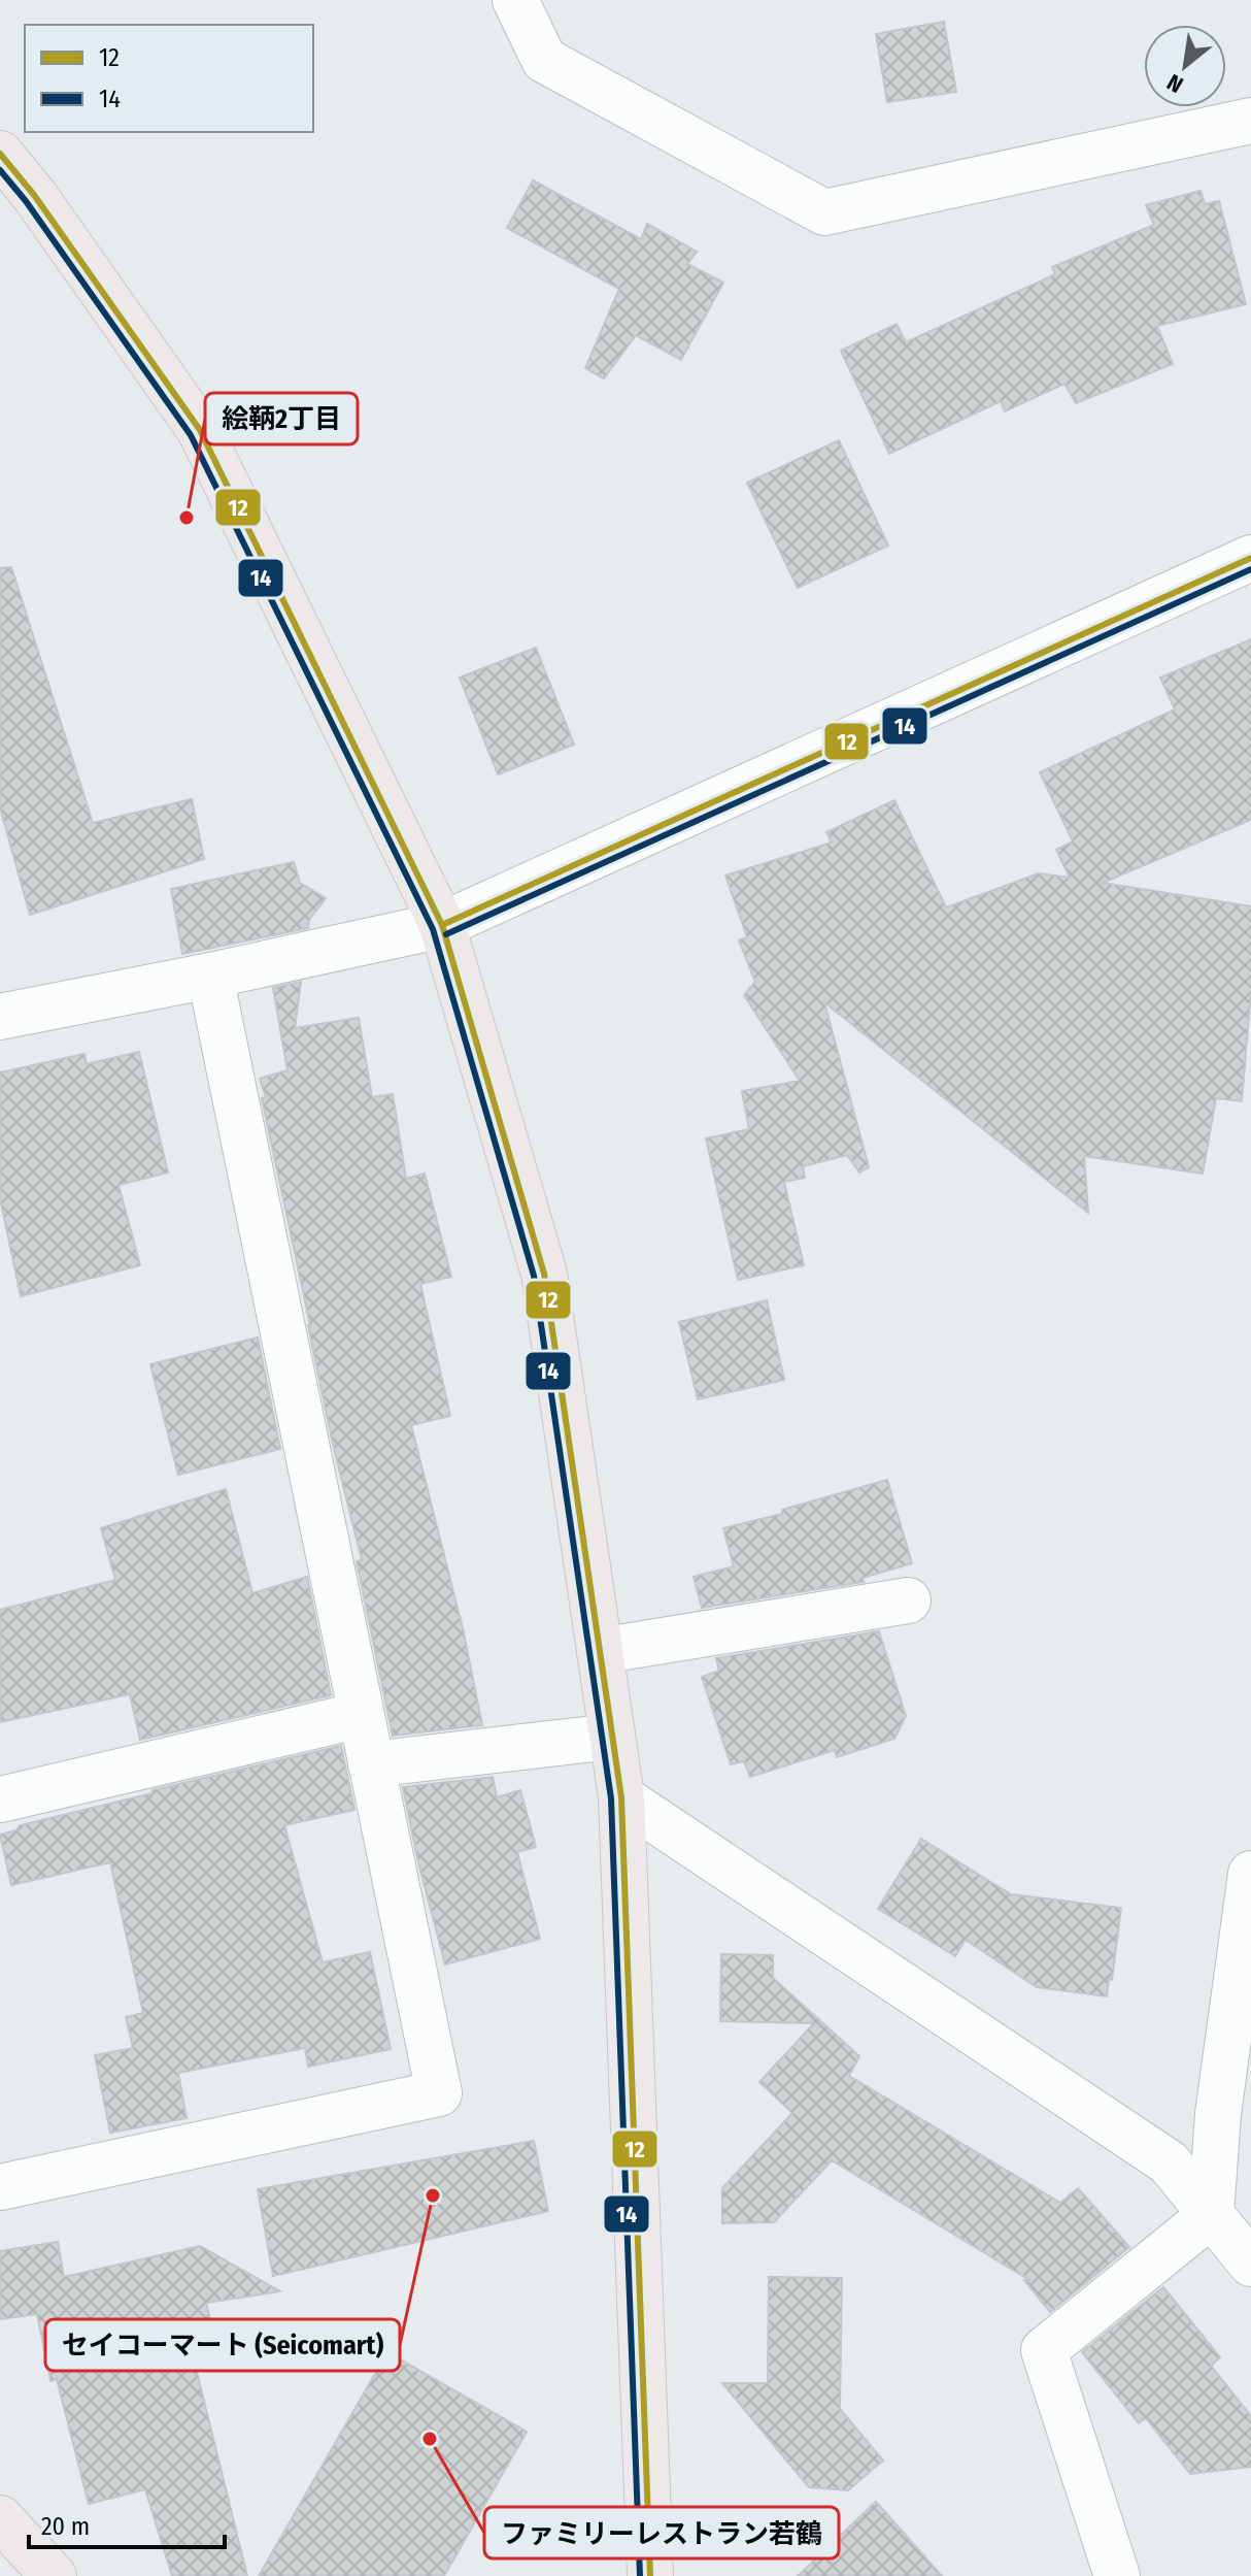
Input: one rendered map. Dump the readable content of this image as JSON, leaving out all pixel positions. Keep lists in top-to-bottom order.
{
  "places": ["絵鞆2丁目", "セイコーマート (Seicomart)", "ファミリーレストラン若鶴"],
  "lines": ["transit line 12", "transit line 14"],
  "legend": ["12", "14"],
  "scale_bar": "20 m",
  "north": "bottom left"
}
